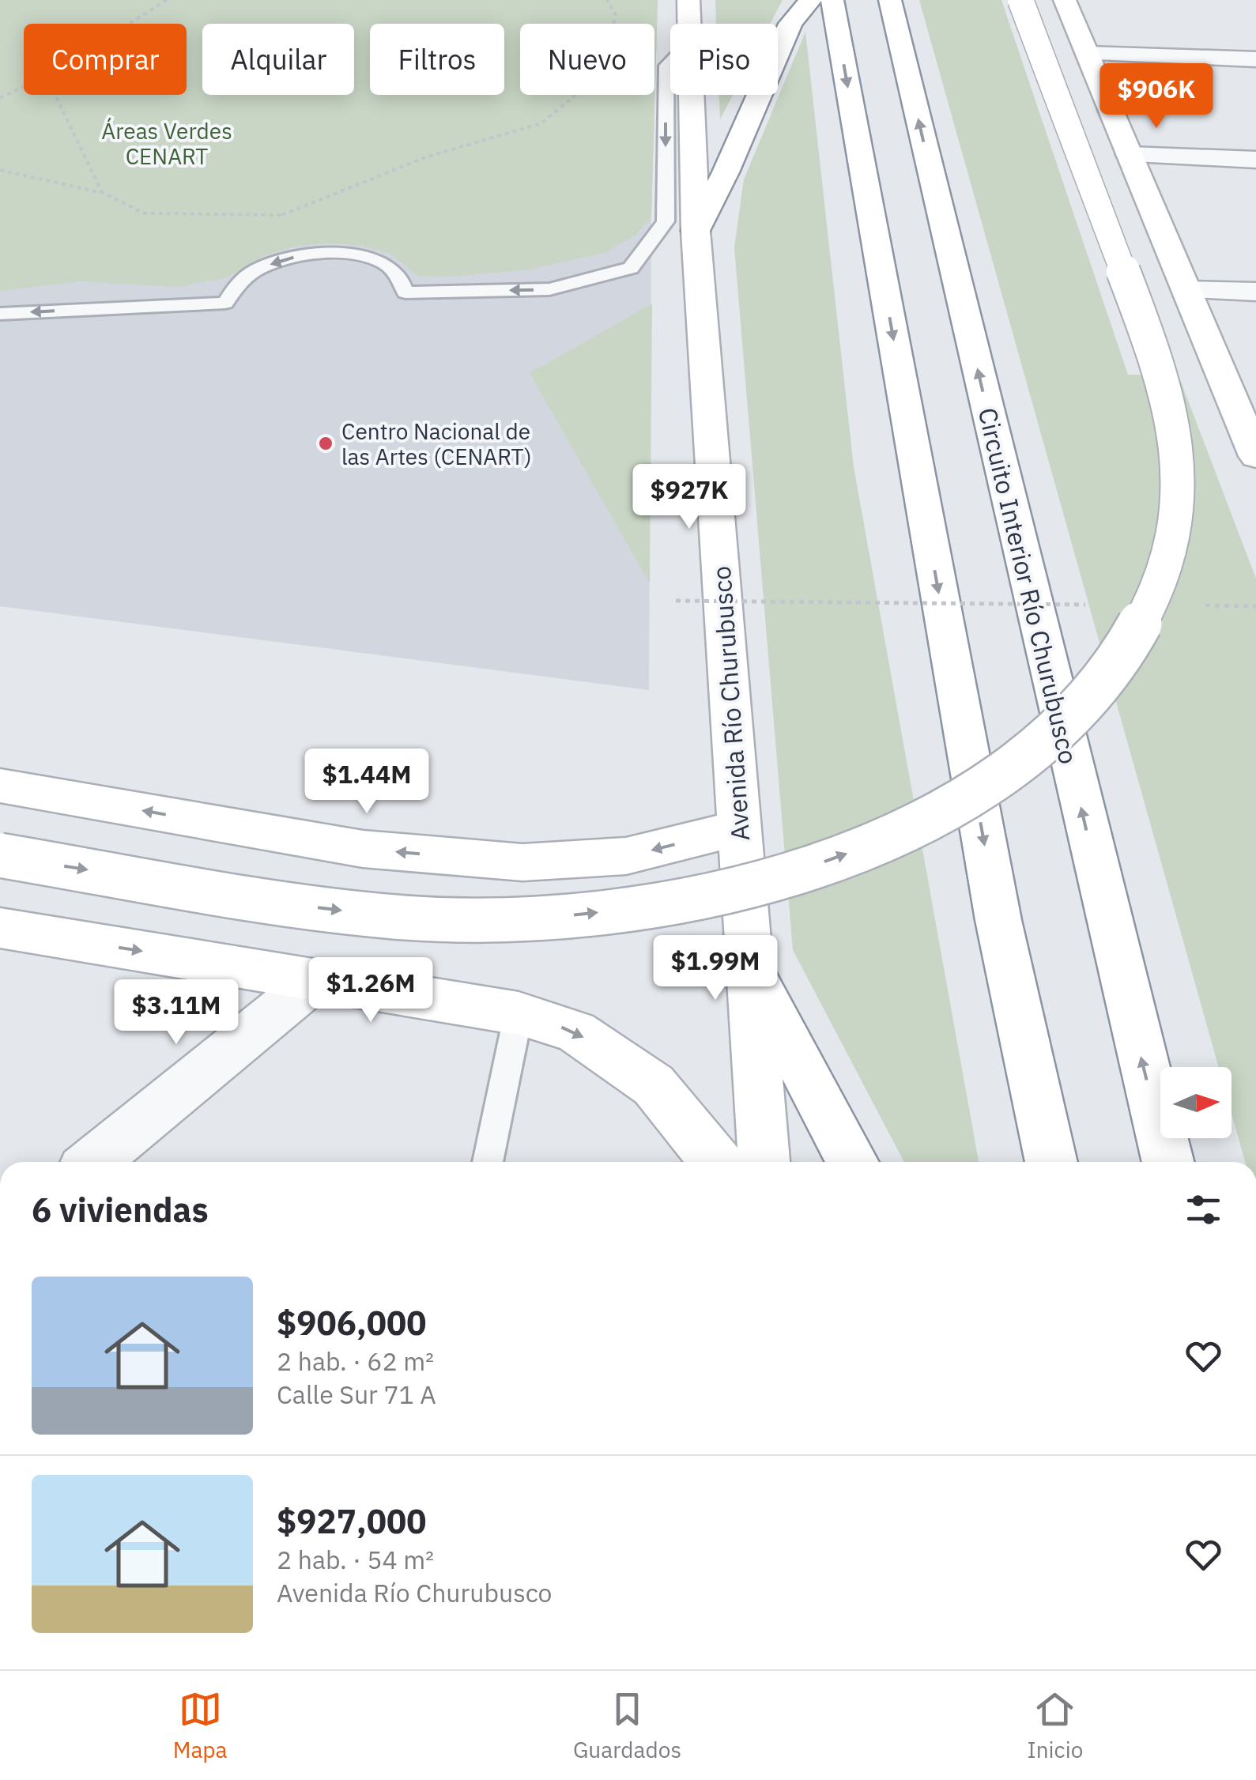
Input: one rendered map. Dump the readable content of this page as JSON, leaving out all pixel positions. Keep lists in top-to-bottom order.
{
  "streets": {
    "main road": ["Circuito Interior Río Churubusco", "Avenida Río Churubusco"]
  },
  "parks": ["Áreas Verdes CENART"],
  "places": ["Centro Nacional de las Artes (CENART)"],
  "north": "right",
  "page": {
    "chip": [
      "Comprar",
      "Alquilar",
      "Filtros",
      "Nuevo",
      "Piso"
    ],
    "price": [
      "$906K",
      "$927K",
      "$1.44M",
      "$1.99M",
      "$1.26M",
      "$3.11M"
    ],
    "heading": "6 viviendas",
    "list": [
      {
        "name": "$906,000",
        "note": "2 hab. · 62 m² · Calle Sur 71 A"
      },
      {
        "name": "$927,000",
        "note": "2 hab. · 54 m² · Avenida Río Churubusco"
      }
    ],
    "tabs": ["Mapa", "Guardados", "Inicio"]
  }
}
